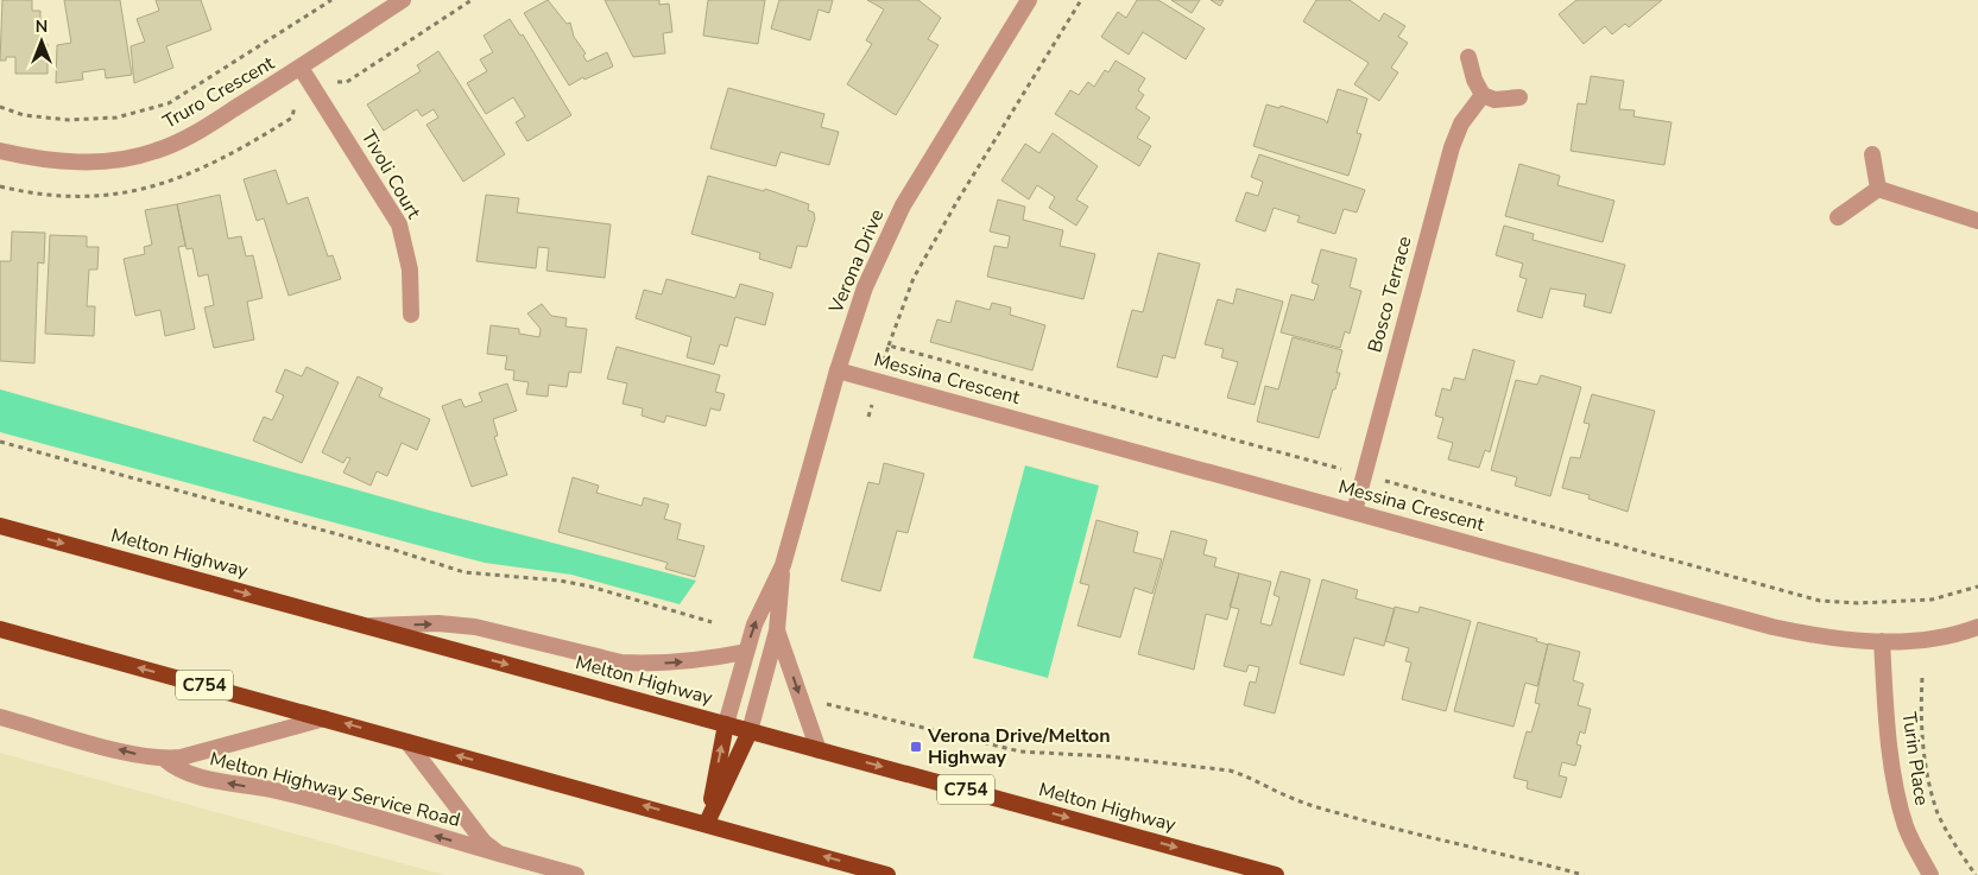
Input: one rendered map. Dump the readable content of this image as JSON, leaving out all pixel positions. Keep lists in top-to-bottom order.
{
  "streets": {
    "highway": ["Melton Highway", "C754"],
    "street": [
      "Truro Crescent",
      "Tivoli Court",
      "Verona Drive",
      "Bosco Terrace",
      "Messina Crescent",
      "Turin Place",
      "Melton Highway Service Road"
    ]
  },
  "crossings": [
    ["Truro Crescent", "Tivoli Court"],
    ["Verona Drive", "Messina Crescent"],
    ["Verona Drive", "Melton Highway"],
    ["Bosco Terrace", "Messina Crescent"],
    ["Messina Crescent", "Turin Place"],
    ["C754", "Melton Highway Service Road"]
  ],
  "one_way": ["Melton Highway Service Road"],
  "places": {
    "transit": ["Verona Drive/Melton Highway"]
  },
  "north": "top"
}
